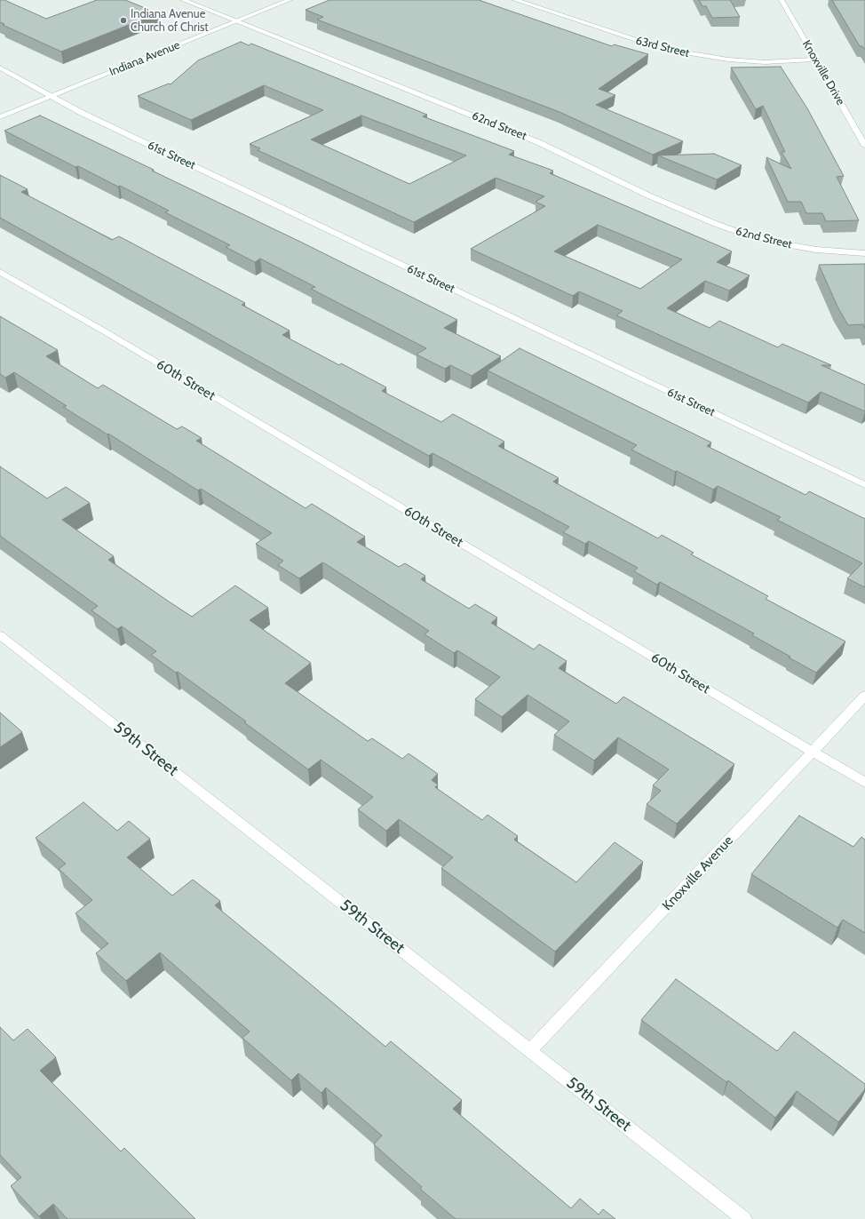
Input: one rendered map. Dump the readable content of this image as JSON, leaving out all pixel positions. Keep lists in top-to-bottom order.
{
  "streets": {
    "street": [
      "63rd Street",
      "Indiana Avenue",
      "Knoxville Drive",
      "62nd Street",
      "61st Street",
      "60th Street",
      "59th Street",
      "Knoxville Avenue"
    ]
  },
  "crossings": [
    ["63rd Street", "Knoxville Drive"],
    ["Indiana Avenue", "62nd Street"],
    ["Indiana Avenue", "61st Street"],
    ["60th Street", "Knoxville Avenue"],
    ["59th Street", "Knoxville Avenue"]
  ],
  "places": ["Indiana Avenue Church of Christ"]
}
